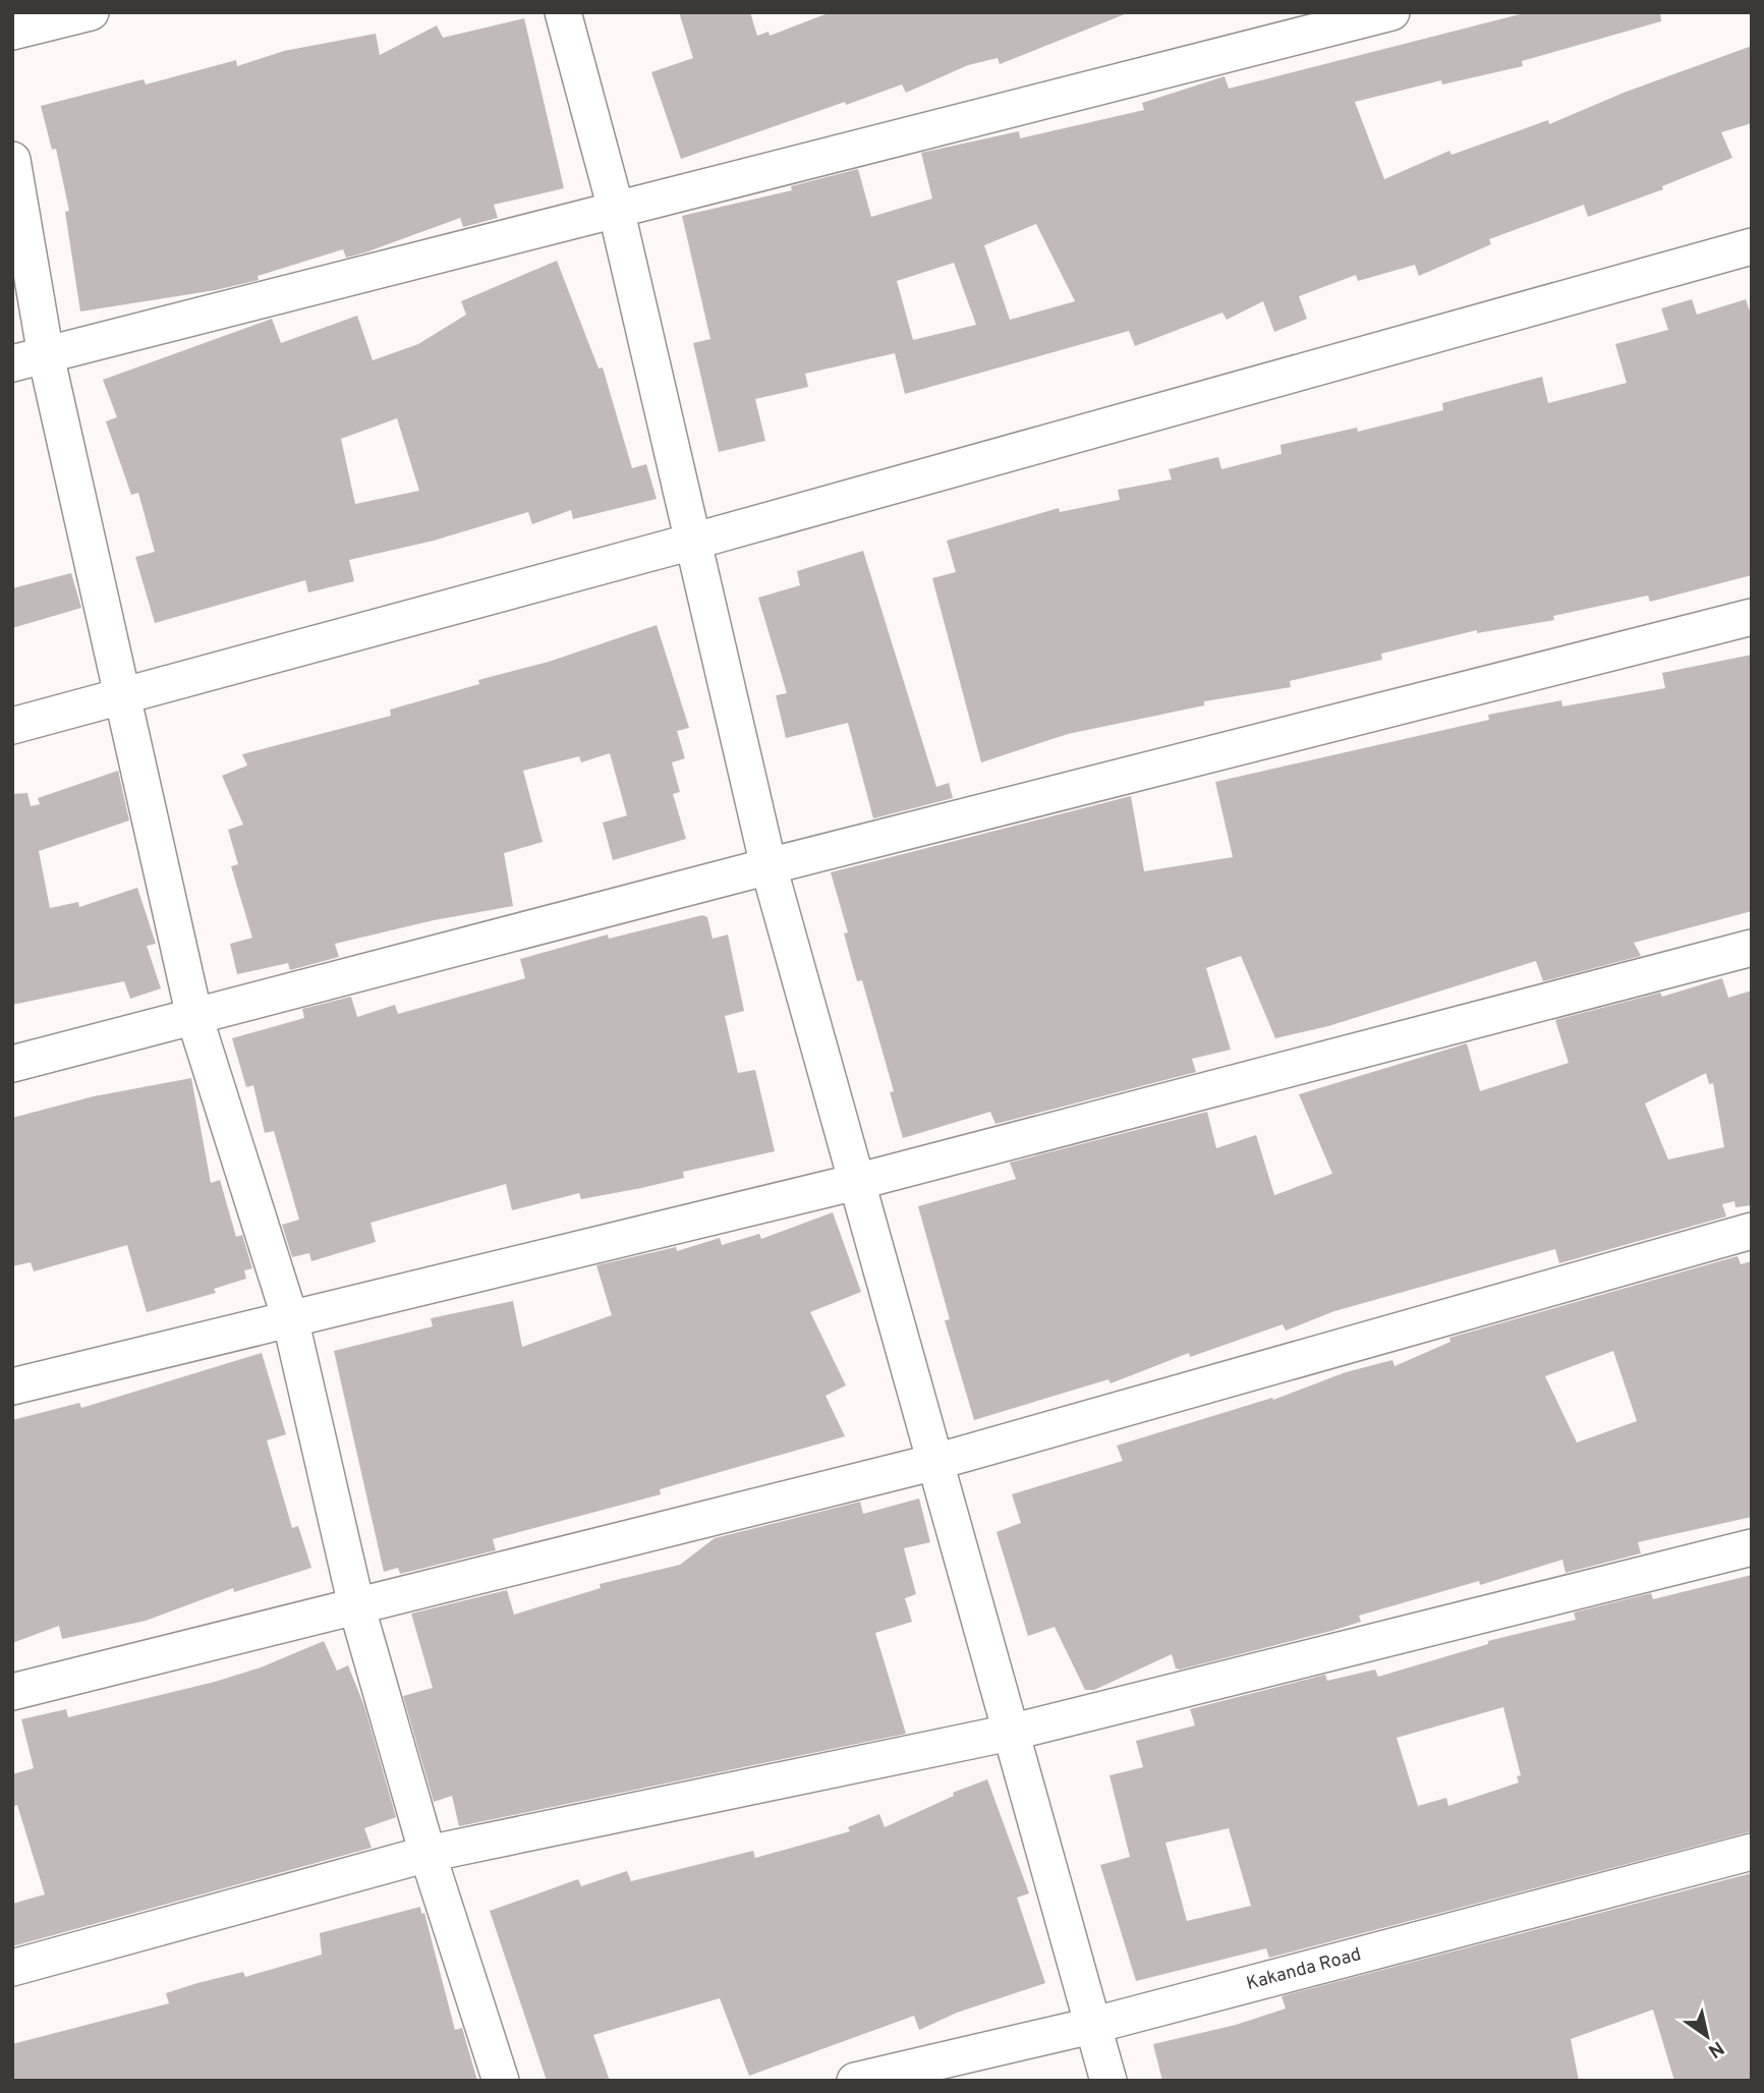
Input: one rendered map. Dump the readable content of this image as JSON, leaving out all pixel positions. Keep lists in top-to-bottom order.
{
  "streets": {
    "street": ["Kakanda Road"]
  },
  "north": "bottom right"
}
